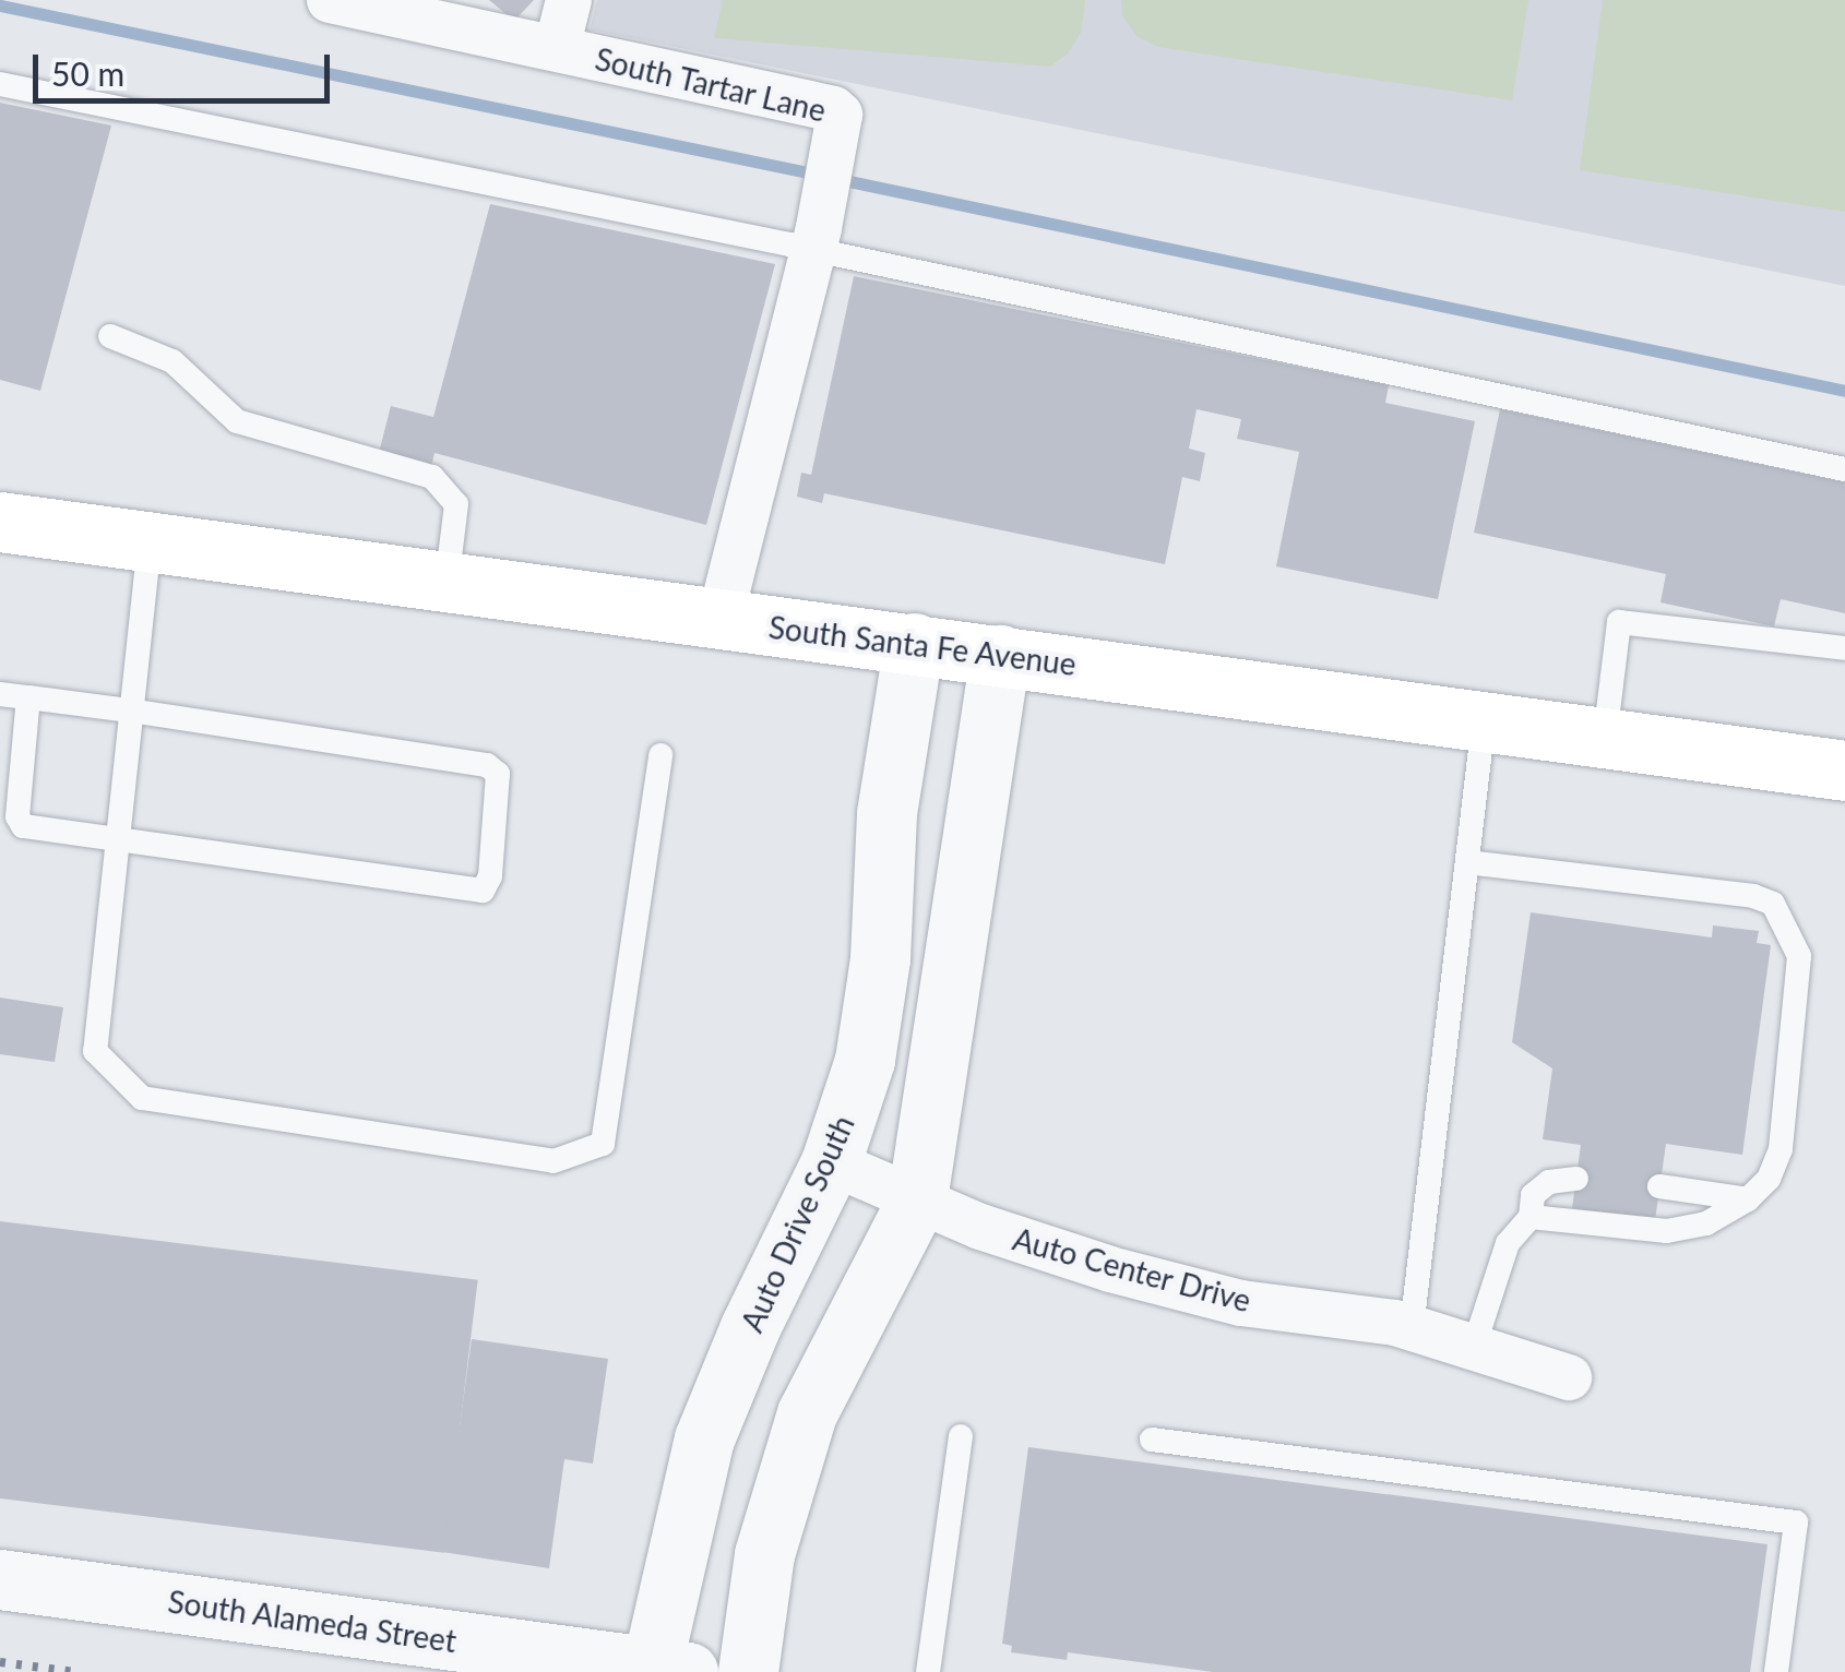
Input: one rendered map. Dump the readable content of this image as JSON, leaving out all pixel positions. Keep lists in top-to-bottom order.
{
  "streets": {
    "main road": ["South Santa Fe Avenue"],
    "street": [
      "South Tartar Lane",
      "Auto Drive South",
      "Auto Center Drive",
      "South Alameda Street"
    ]
  },
  "crossings": [
    ["South Tartar Lane", "South Santa Fe Avenue"],
    ["South Santa Fe Avenue", "Auto Drive South"],
    ["Auto Drive South", "Auto Center Drive"],
    ["Auto Drive South", "South Alameda Street"]
  ],
  "scale_bar": "50 m"
}
